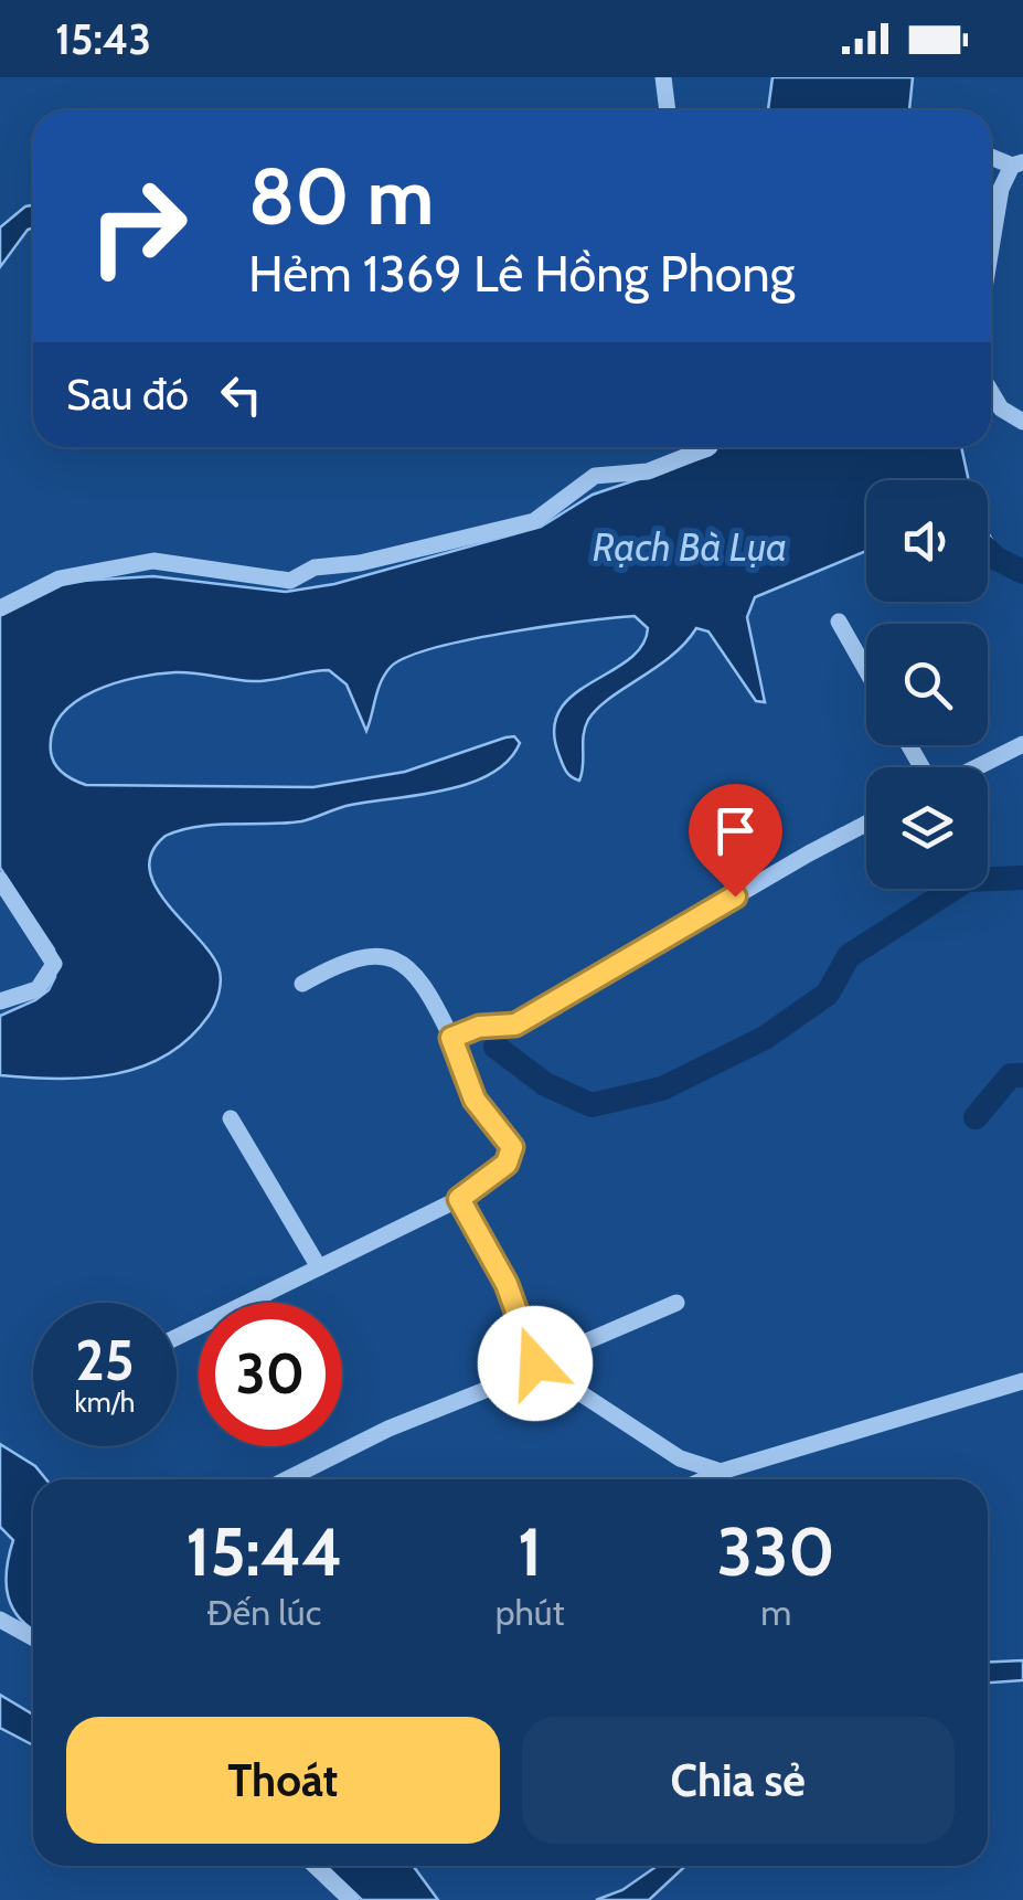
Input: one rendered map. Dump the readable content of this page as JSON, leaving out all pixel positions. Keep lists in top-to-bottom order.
{
  "water": ["Rạch Bà Lụa"],
  "page": {
    "status": "15:43",
    "turn": ["80 m", "Hẻm 1369 Lê Hồng Phong"],
    "then": "Sau đó",
    "speed": "25 km/h",
    "limit": "30",
    "eta": [
      "15:44",
      "Đến lúc",
      "1",
      "phút",
      "330",
      "m"
    ],
    "buttons": ["Thoát", "Chia sẻ"]
  }
}
